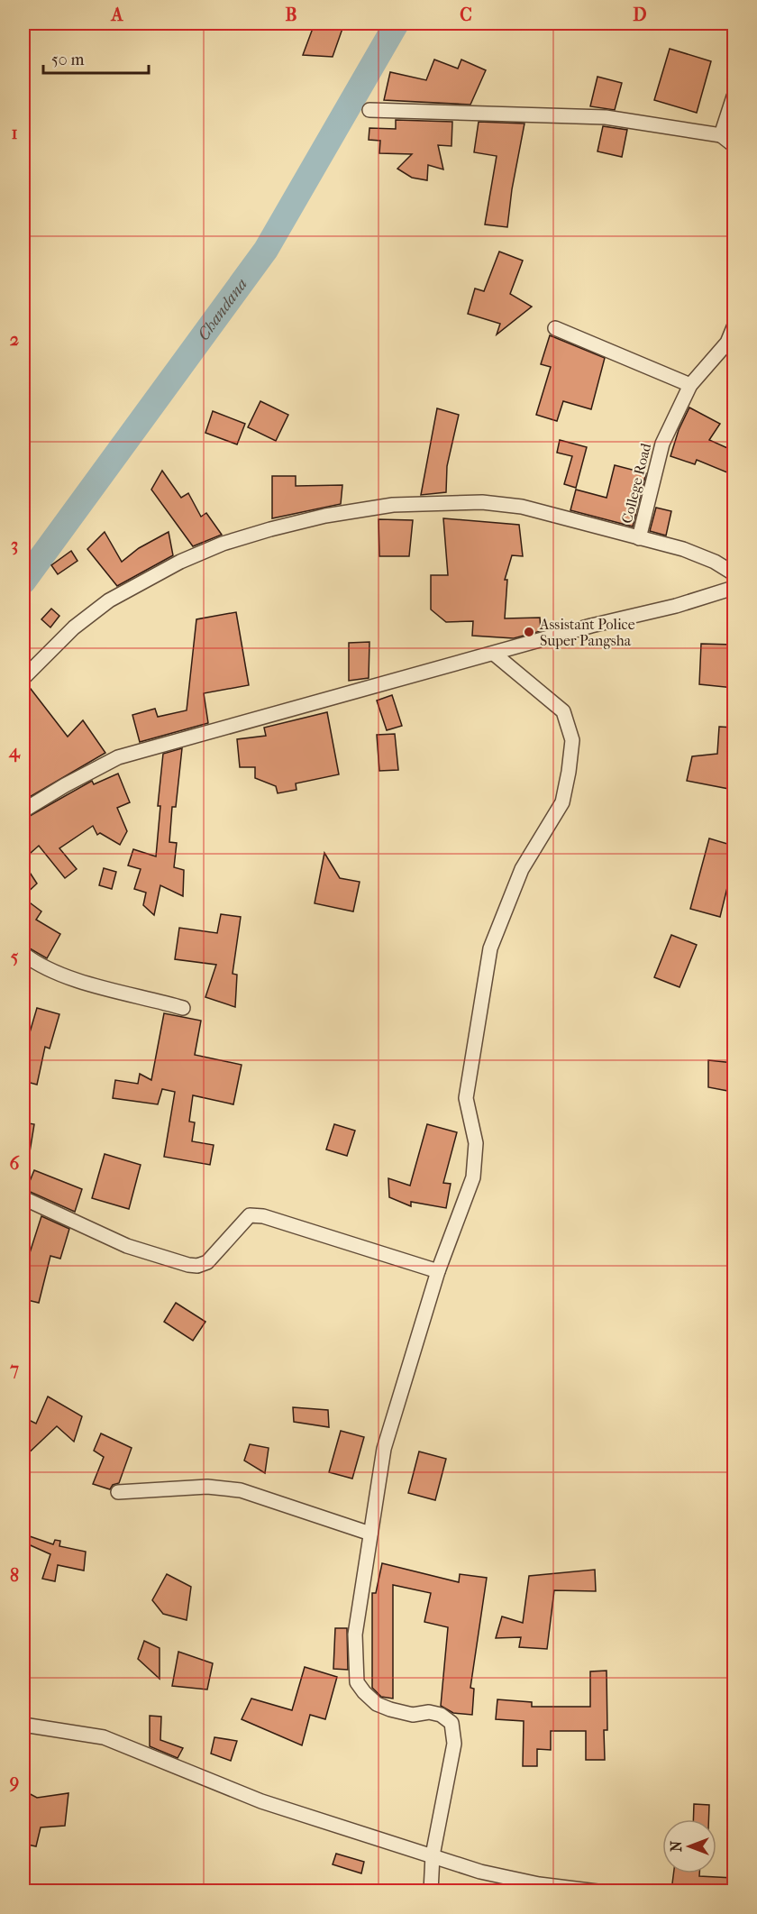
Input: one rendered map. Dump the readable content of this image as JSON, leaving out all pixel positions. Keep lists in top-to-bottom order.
{
  "streets": {
    "street": ["College Road"]
  },
  "water": ["Chandana"],
  "places": ["Assistant Police Super Pangsha"],
  "scale_bar": "50 m",
  "north": "left",
  "grid": {
    "columns": [
      "A",
      "B",
      "C",
      "D"
    ],
    "rows": [
      "1",
      "2",
      "3",
      "4",
      "5",
      "6",
      "7",
      "8",
      "9"
    ]
  }
}
